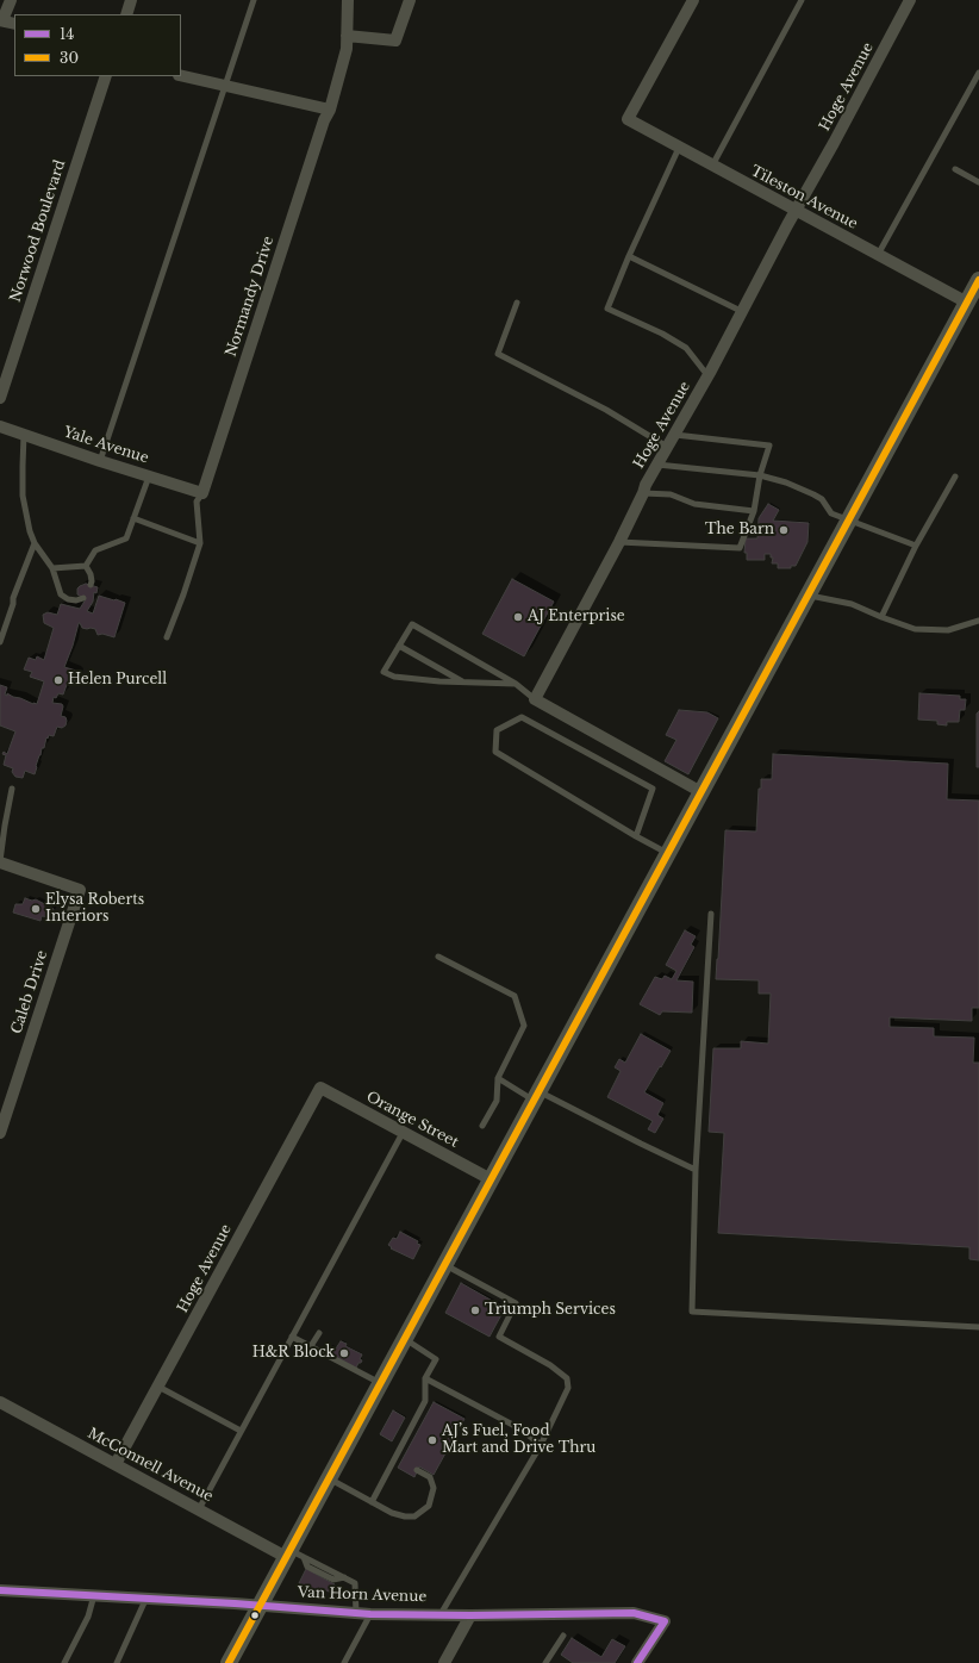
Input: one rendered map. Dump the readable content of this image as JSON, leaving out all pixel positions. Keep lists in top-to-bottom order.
{
  "streets": {
    "street": [
      "Hoge Avenue",
      "Tileston Avenue",
      "Norwood Boulevard",
      "Normandy Drive",
      "Yale Avenue",
      "Caleb Drive",
      "Orange Street",
      "McConnell Avenue",
      "Van Horn Avenue"
    ]
  },
  "crossings": [
    ["Hoge Avenue", "Tileston Avenue"],
    ["Hoge Avenue", "Orange Street"],
    ["Hoge Avenue", "McConnell Avenue"],
    ["Normandy Drive", "Yale Avenue"]
  ],
  "places": [
    "The Barn",
    "AJ Enterprise",
    "Helen Purcell",
    "Elysa Roberts Interiors",
    "Triumph Services",
    "H&R Block",
    "AJ’s Fuel, Food Mart and Drive Thru"
  ],
  "lines": ["transit line 30", "transit line 14"],
  "legend": ["14", "30"]
}
